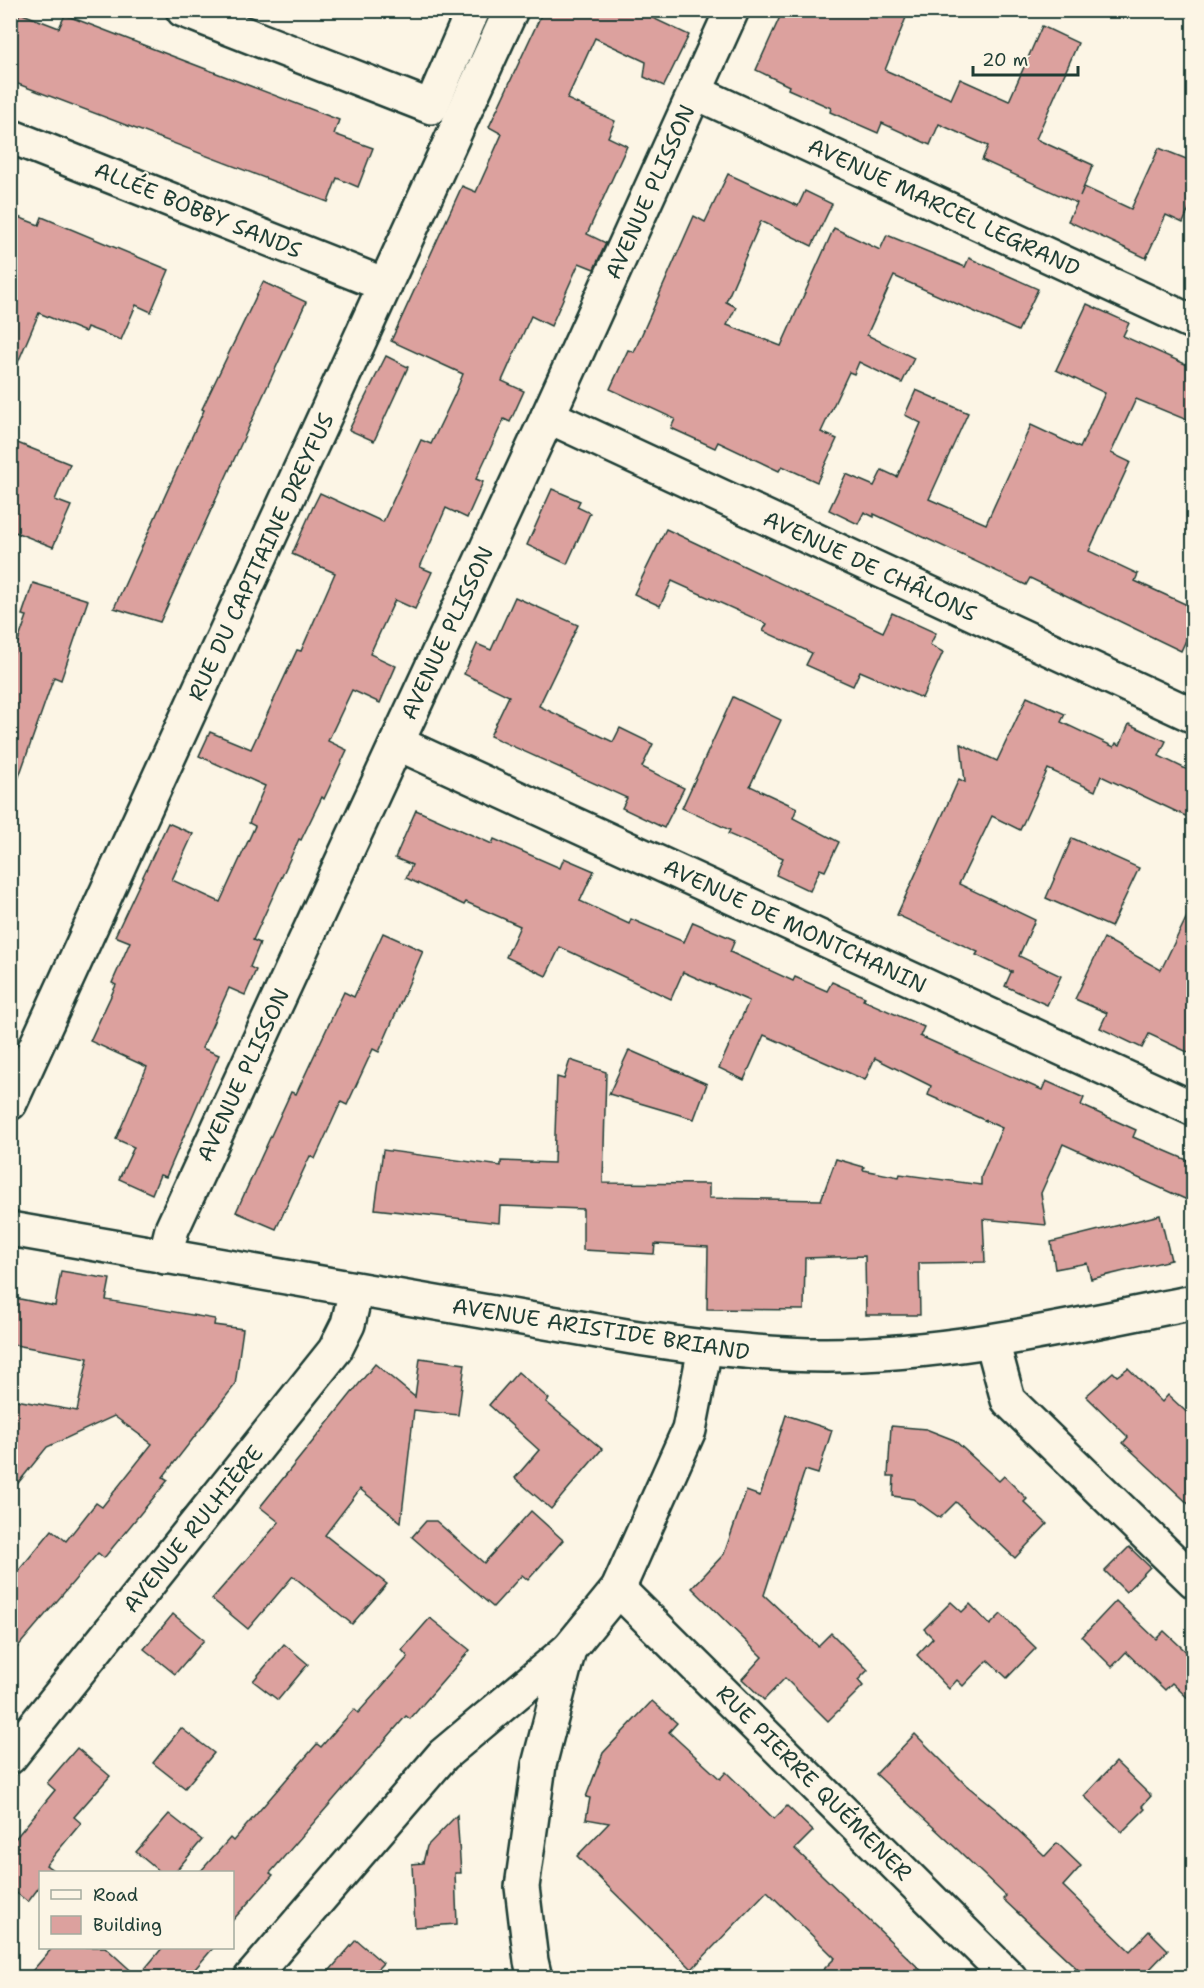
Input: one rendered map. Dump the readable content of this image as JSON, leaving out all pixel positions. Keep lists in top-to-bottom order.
{
  "streets": {
    "street": [
      "AVENUE PLISSON",
      "AVENUE MARCEL LEGRAND",
      "ALLÉE BOBBY SANDS",
      "RUE DU CAPITAINE DREYFUS",
      "AVENUE DE CHÂLONS",
      "AVENUE DE MONTCHANIN",
      "AVENUE ARISTIDE BRIAND",
      "AVENUE RULHIÈRE",
      "RUE PIERRE QUÉMENER"
    ]
  },
  "crossings": [
    ["AVENUE PLISSON", "AVENUE MARCEL LEGRAND"],
    ["AVENUE PLISSON", "AVENUE DE CHÂLONS"],
    ["AVENUE PLISSON", "AVENUE DE MONTCHANIN"],
    ["AVENUE PLISSON", "AVENUE ARISTIDE BRIAND"],
    ["ALLÉE BOBBY SANDS", "RUE DU CAPITAINE DREYFUS"],
    ["AVENUE ARISTIDE BRIAND", "AVENUE RULHIÈRE"]
  ],
  "legend": ["Road", "Building"],
  "scale_bar": "20 m"
}
